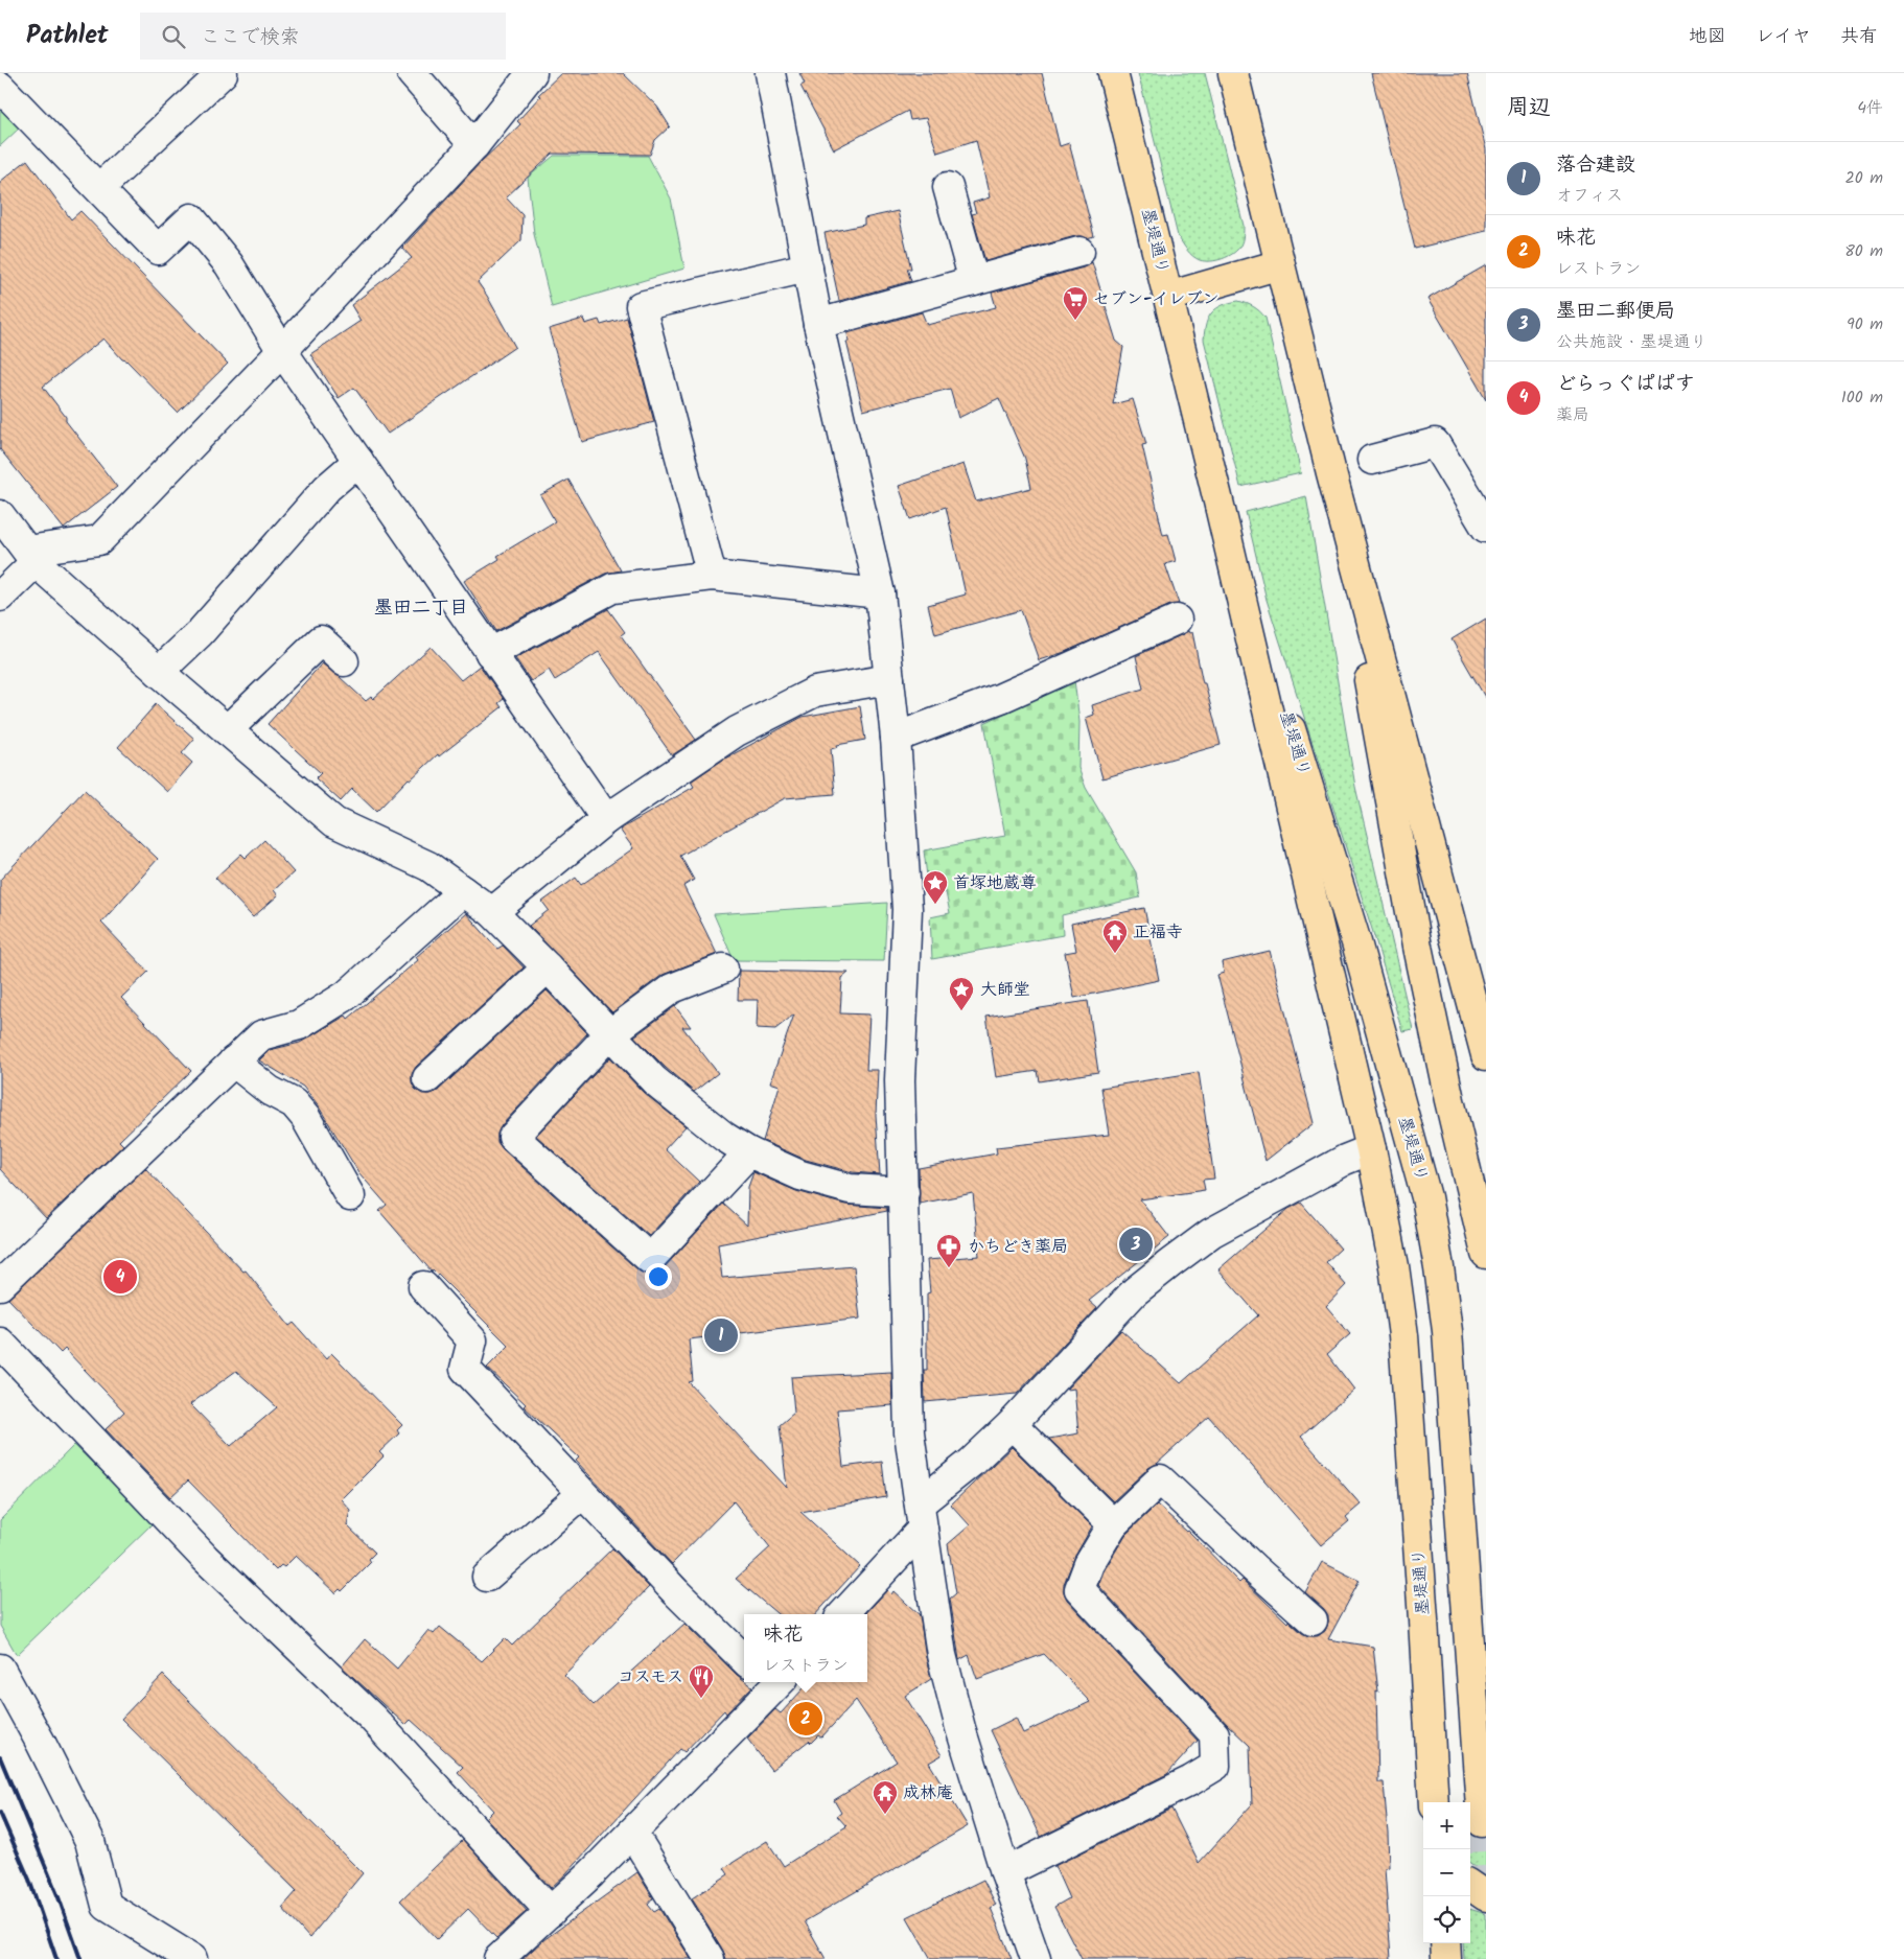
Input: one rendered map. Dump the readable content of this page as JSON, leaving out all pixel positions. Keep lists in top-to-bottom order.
{
  "streets": {
    "main road": ["墨堤通り"]
  },
  "districts": ["墨田二丁目"],
  "places": {
    "supermarket": ["セブン-イレブン"],
    "place": ["首塚地蔵尊", "大師堂"],
    "temple": ["正福寺", "成林庵"],
    "pharmacy": ["かちどき薬局"],
    "restaurant": ["コスモス"]
  },
  "page": {
    "header": "Pathlet",
    "search": "ここで検索",
    "nav": ["地図", "レイヤ", "共有"],
    "heading": ["周辺", "4件"],
    "list": [
      {
        "mark": "1",
        "name": "落合建設",
        "note": "オフィス",
        "value": "20 m"
      },
      {
        "mark": "2",
        "name": "味花",
        "note": "レストラン",
        "value": "80 m"
      },
      {
        "mark": "3",
        "name": "墨田二郵便局",
        "note": "公共施設 · 墨堤通り",
        "value": "90 m"
      },
      {
        "mark": "4",
        "name": "どらっぐぱぱす",
        "note": "薬局",
        "value": "100 m"
      }
    ],
    "pins": [
      "3",
      "4",
      "1",
      "2"
    ],
    "popup": ["味花", "レストラン"],
    "map_buttons": ["+", "−"]
  }
}
